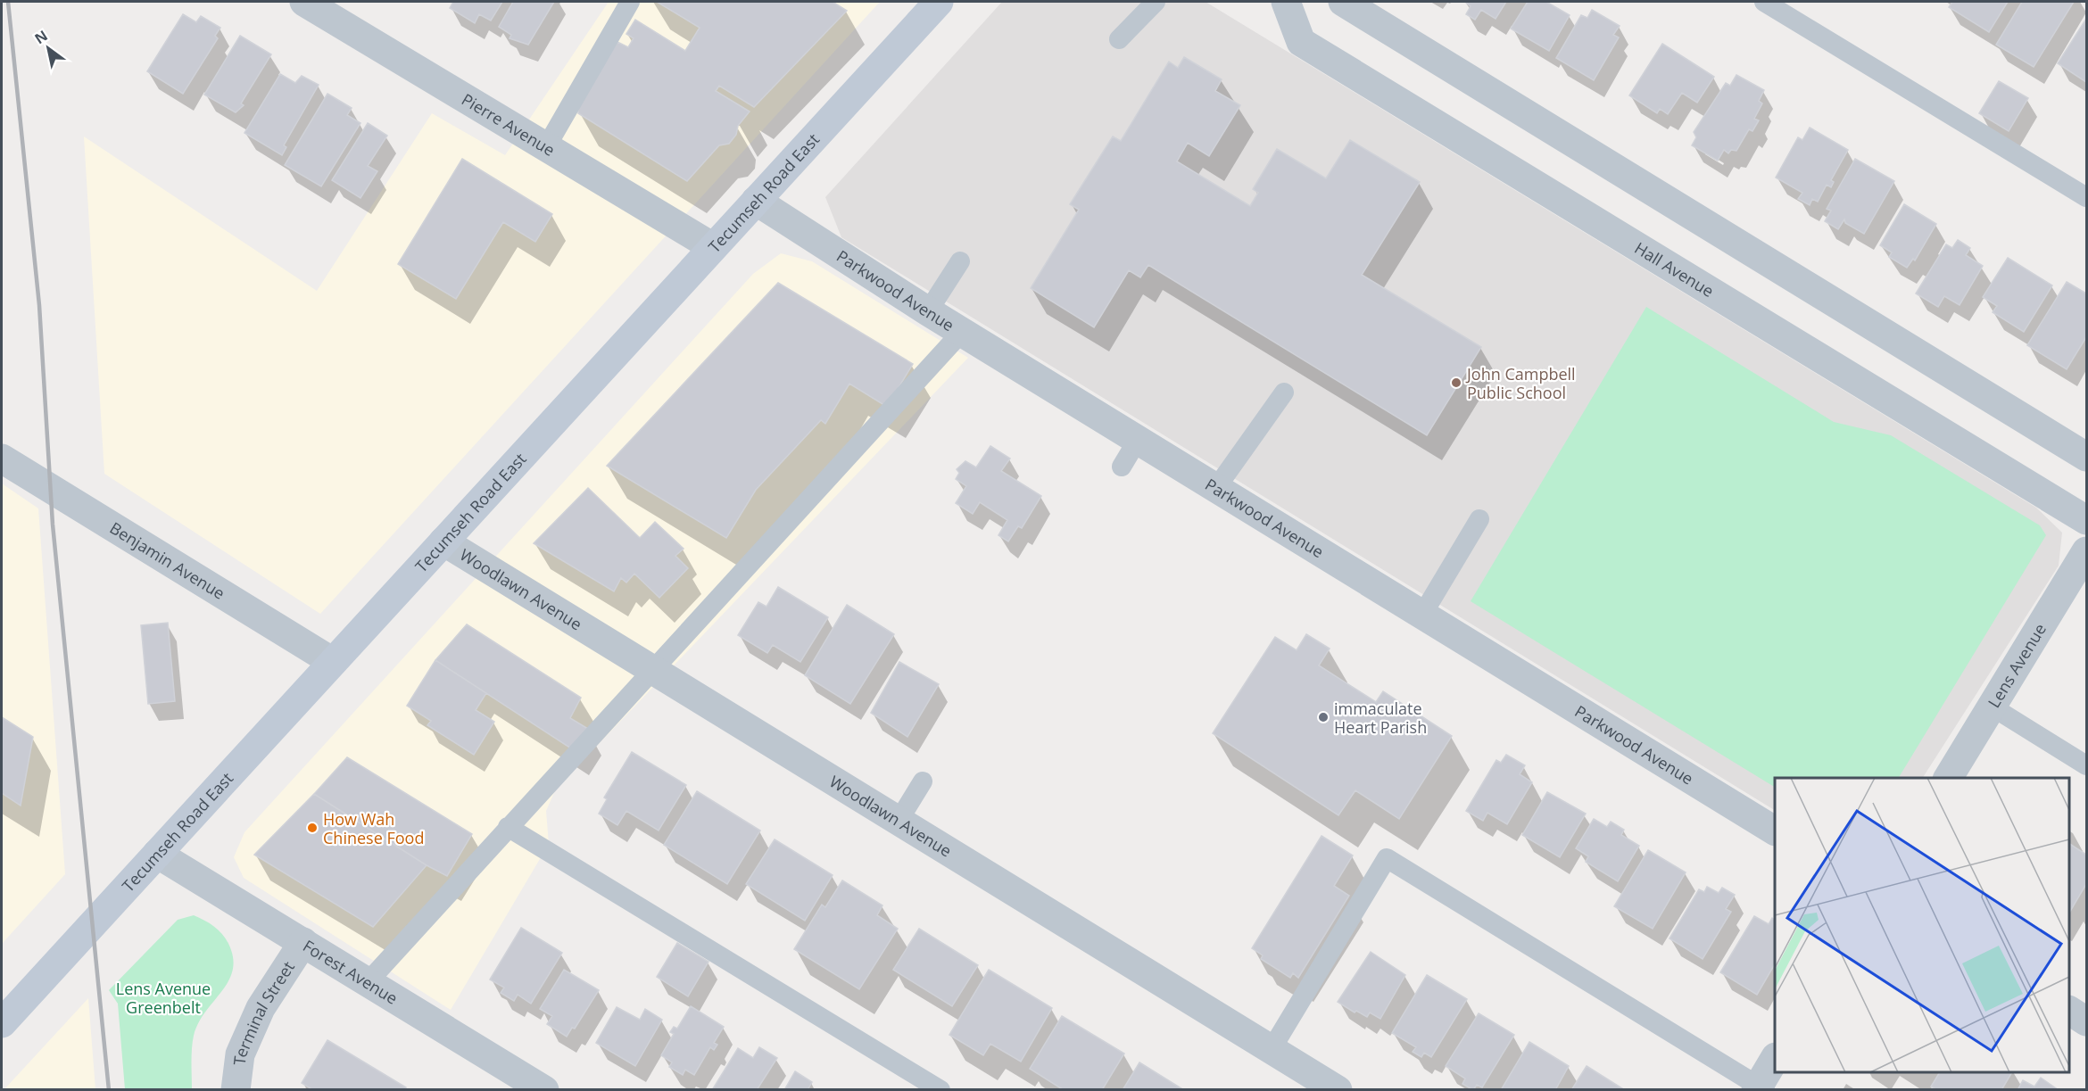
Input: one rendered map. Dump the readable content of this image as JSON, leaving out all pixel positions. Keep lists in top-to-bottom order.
{
  "streets": {
    "main road": ["Tecumseh Road East"],
    "street": [
      "Pierre Avenue",
      "Hall Avenue",
      "Parkwood Avenue",
      "Benjamin Avenue",
      "Woodlawn Avenue",
      "Lens Avenue",
      "Forest Avenue",
      "Terminal Street"
    ]
  },
  "crossings": [
    ["Pierre Avenue", "Tecumseh Road East"],
    ["Tecumseh Road East", "Parkwood Avenue"],
    ["Tecumseh Road East", "Benjamin Avenue"],
    ["Tecumseh Road East", "Woodlawn Avenue"],
    ["Tecumseh Road East", "Forest Avenue"],
    ["Forest Avenue", "Terminal Street"]
  ],
  "parks": ["Lens Avenue Greenbelt"],
  "places": ["John Campbell Public School", "immaculate Heart Parish", "How Wah Chinese Food"],
  "north": "top left"
}
